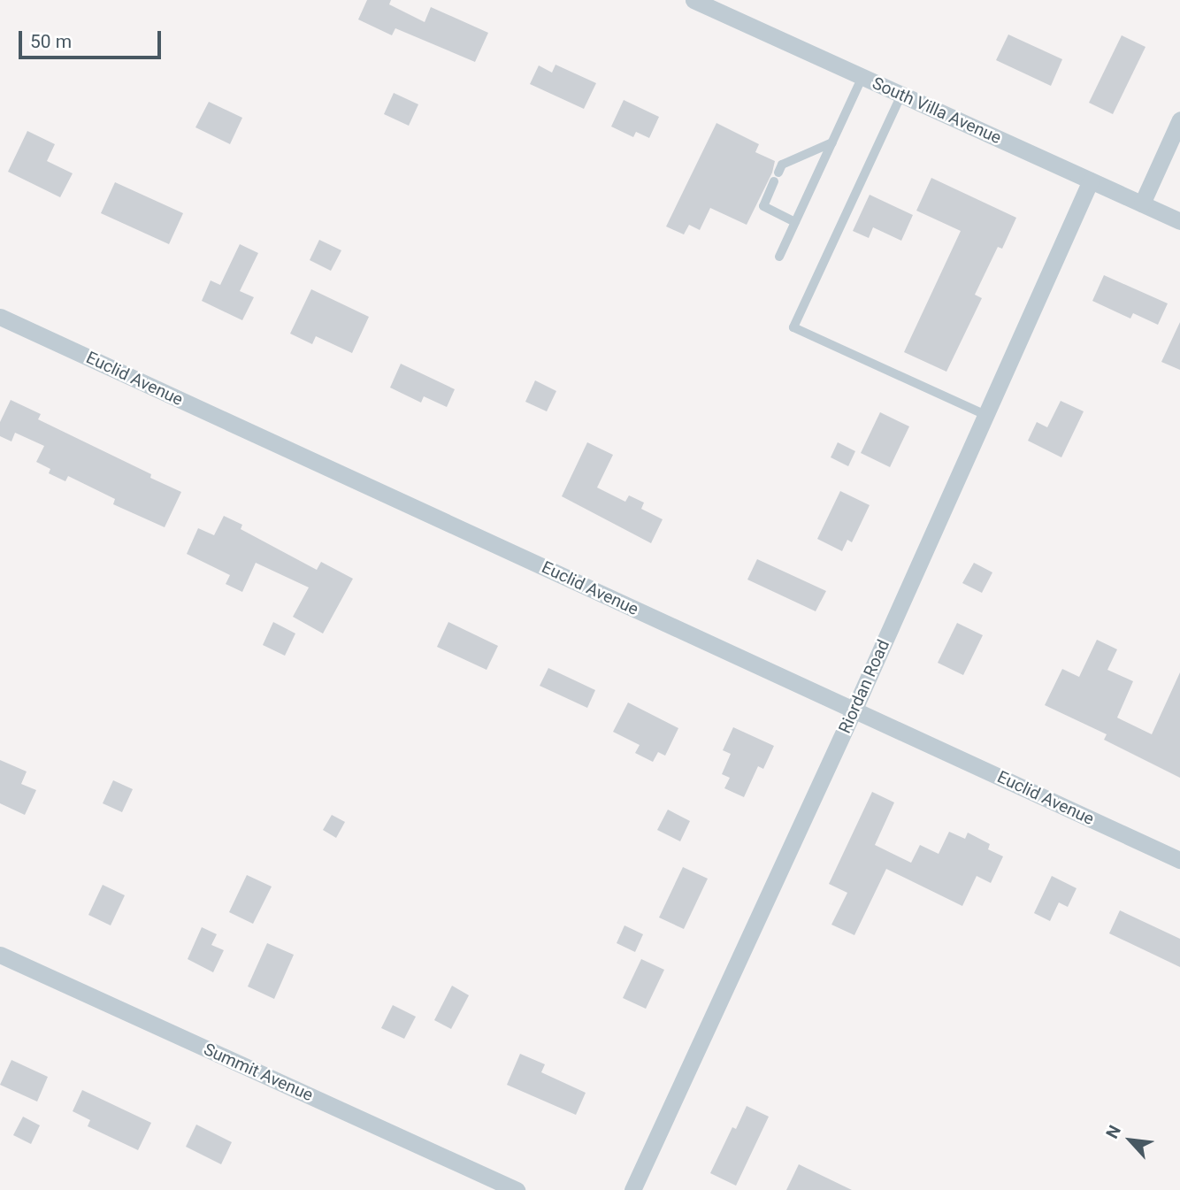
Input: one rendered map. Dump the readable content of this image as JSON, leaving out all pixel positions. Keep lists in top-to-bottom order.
{
  "streets": {
    "street": [
      "South Villa Avenue",
      "Euclid Avenue",
      "Riordan Road",
      "Summit Avenue"
    ]
  },
  "crossings": [
    ["South Villa Avenue", "Riordan Road"],
    ["Euclid Avenue", "Riordan Road"]
  ],
  "scale_bar": "50 m",
  "north": "top left"
}
